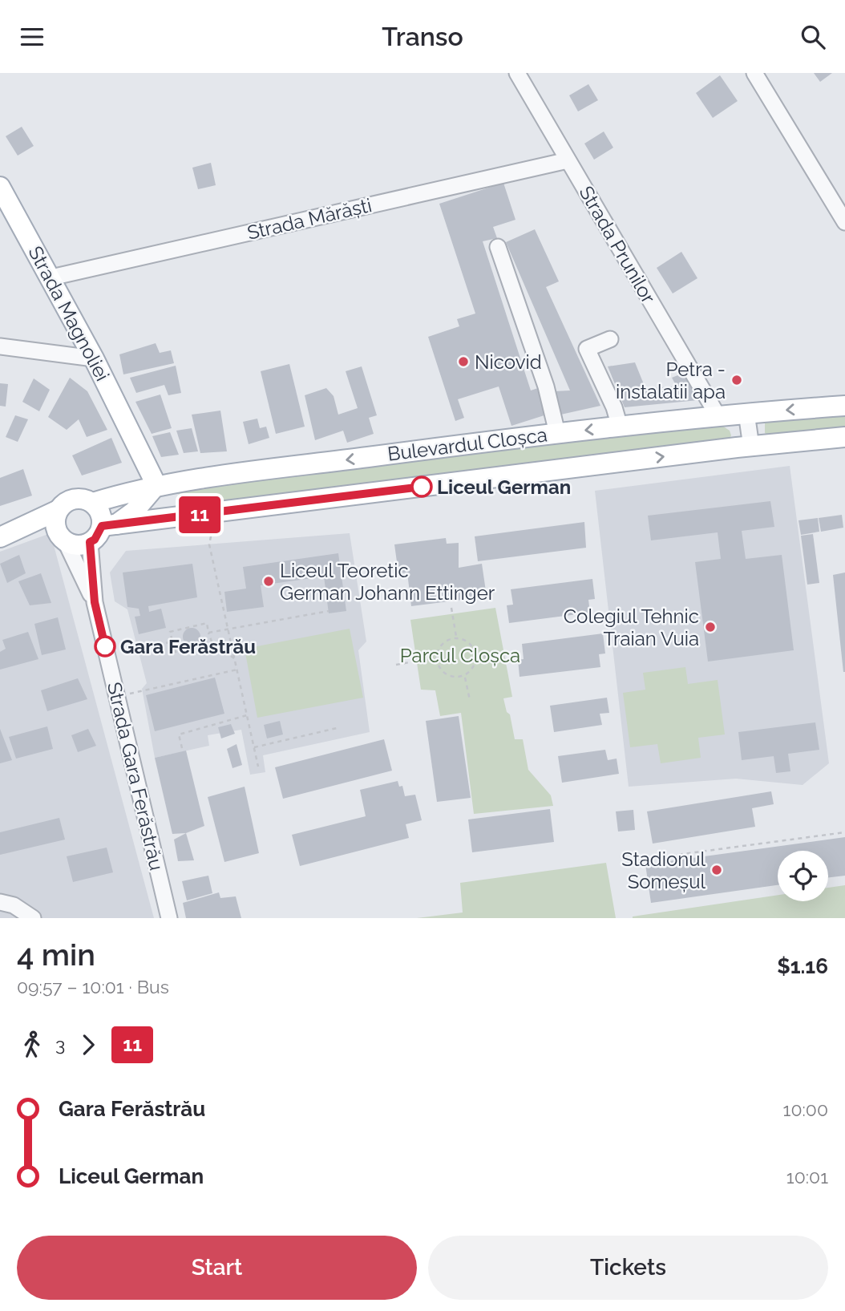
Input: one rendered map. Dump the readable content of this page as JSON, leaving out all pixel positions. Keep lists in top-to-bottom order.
{
  "streets": {
    "main road": ["Strada Magnoliei", "Bulevardul Cloșca"],
    "street": ["Strada Mărăști", "Strada Prunilor", "Strada Gara Ferăstrău"]
  },
  "crossings": [
    ["Strada Mărăști", "Strada Prunilor"],
    ["Strada Mărăști", "Strada Magnoliei"],
    ["Strada Prunilor", "Bulevardul Cloșca"],
    ["Strada Magnoliei", "Bulevardul Cloșca"],
    ["Bulevardul Cloșca", "Strada Gara Ferăstrău"]
  ],
  "parks": ["Parcul Cloșca"],
  "places": [
    "Nicovid",
    "Petra - instalatii apa",
    "Liceul German",
    "Liceul Teoretic German Johann Ettinger",
    "Colegiul Tehnic Traian Vuia",
    "Gara Ferăstrău",
    "Stadionul Someșul"
  ],
  "lines": ["bus line 11"],
  "page": {
    "header": "Transo",
    "on_map": "11",
    "heading": ["4 min", "09:57 – 10:01 · Bus", "$1.16"],
    "legs": ["3", "11"],
    "list": [
      {
        "name": "Gara Ferăstrău",
        "value": "10:00"
      },
      {
        "name": "Liceul German",
        "value": "10:01"
      }
    ],
    "buttons": ["Start", "Tickets"]
  }
}
